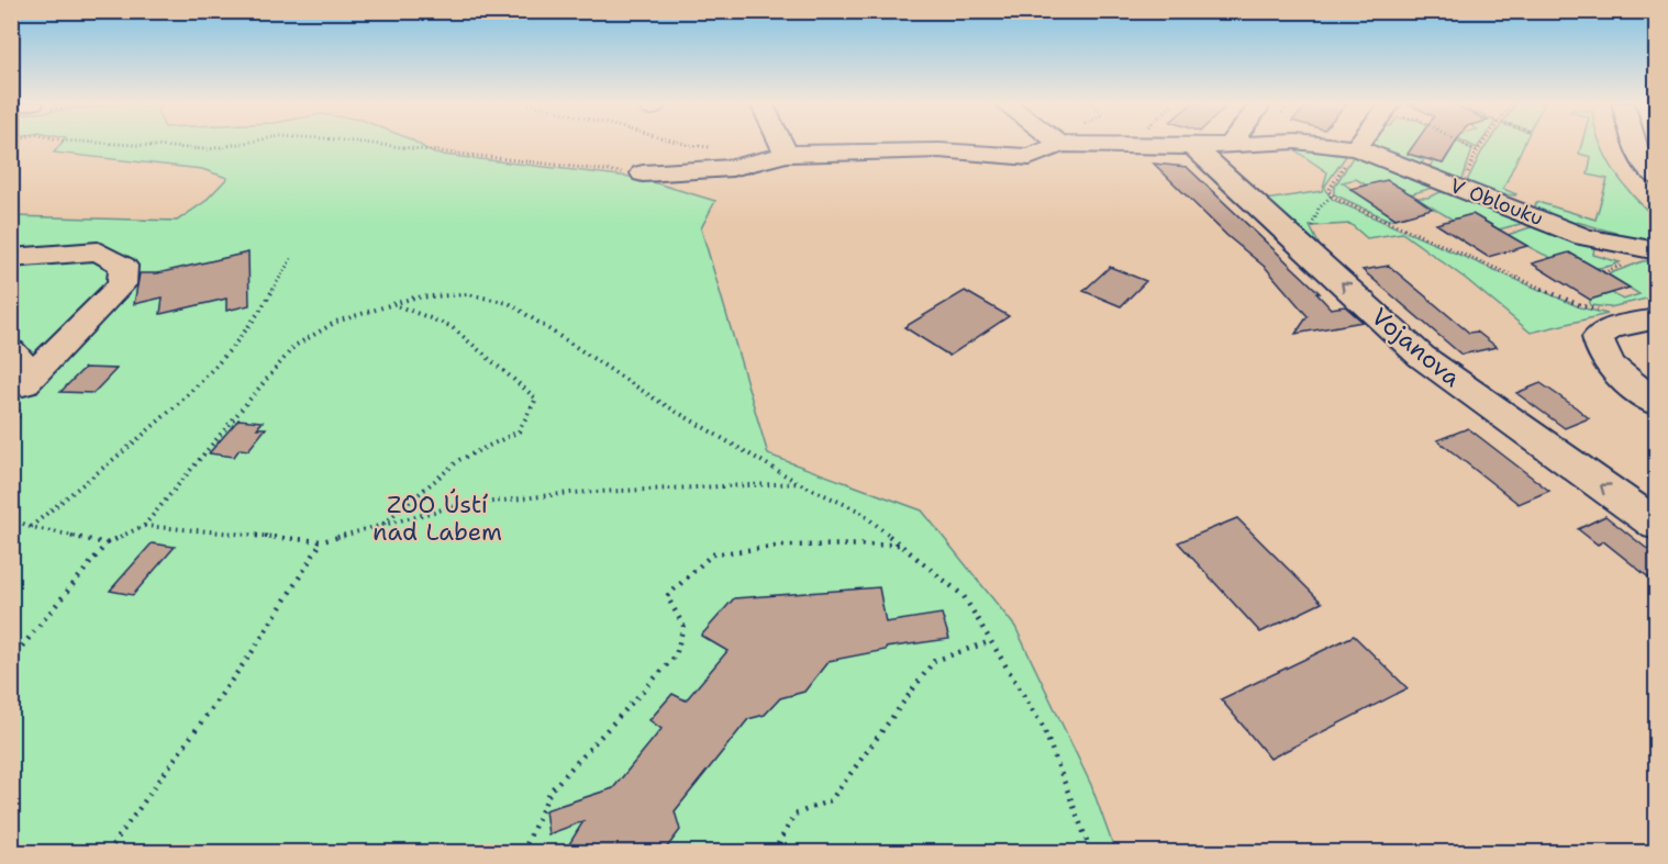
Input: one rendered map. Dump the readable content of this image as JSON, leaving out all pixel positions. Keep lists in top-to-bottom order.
{
  "streets": {
    "street": ["V Oblouku", "Vojanova"]
  },
  "one_way": ["Vojanova"],
  "parks": ["ZOO Ústí nad Labem"]
}
